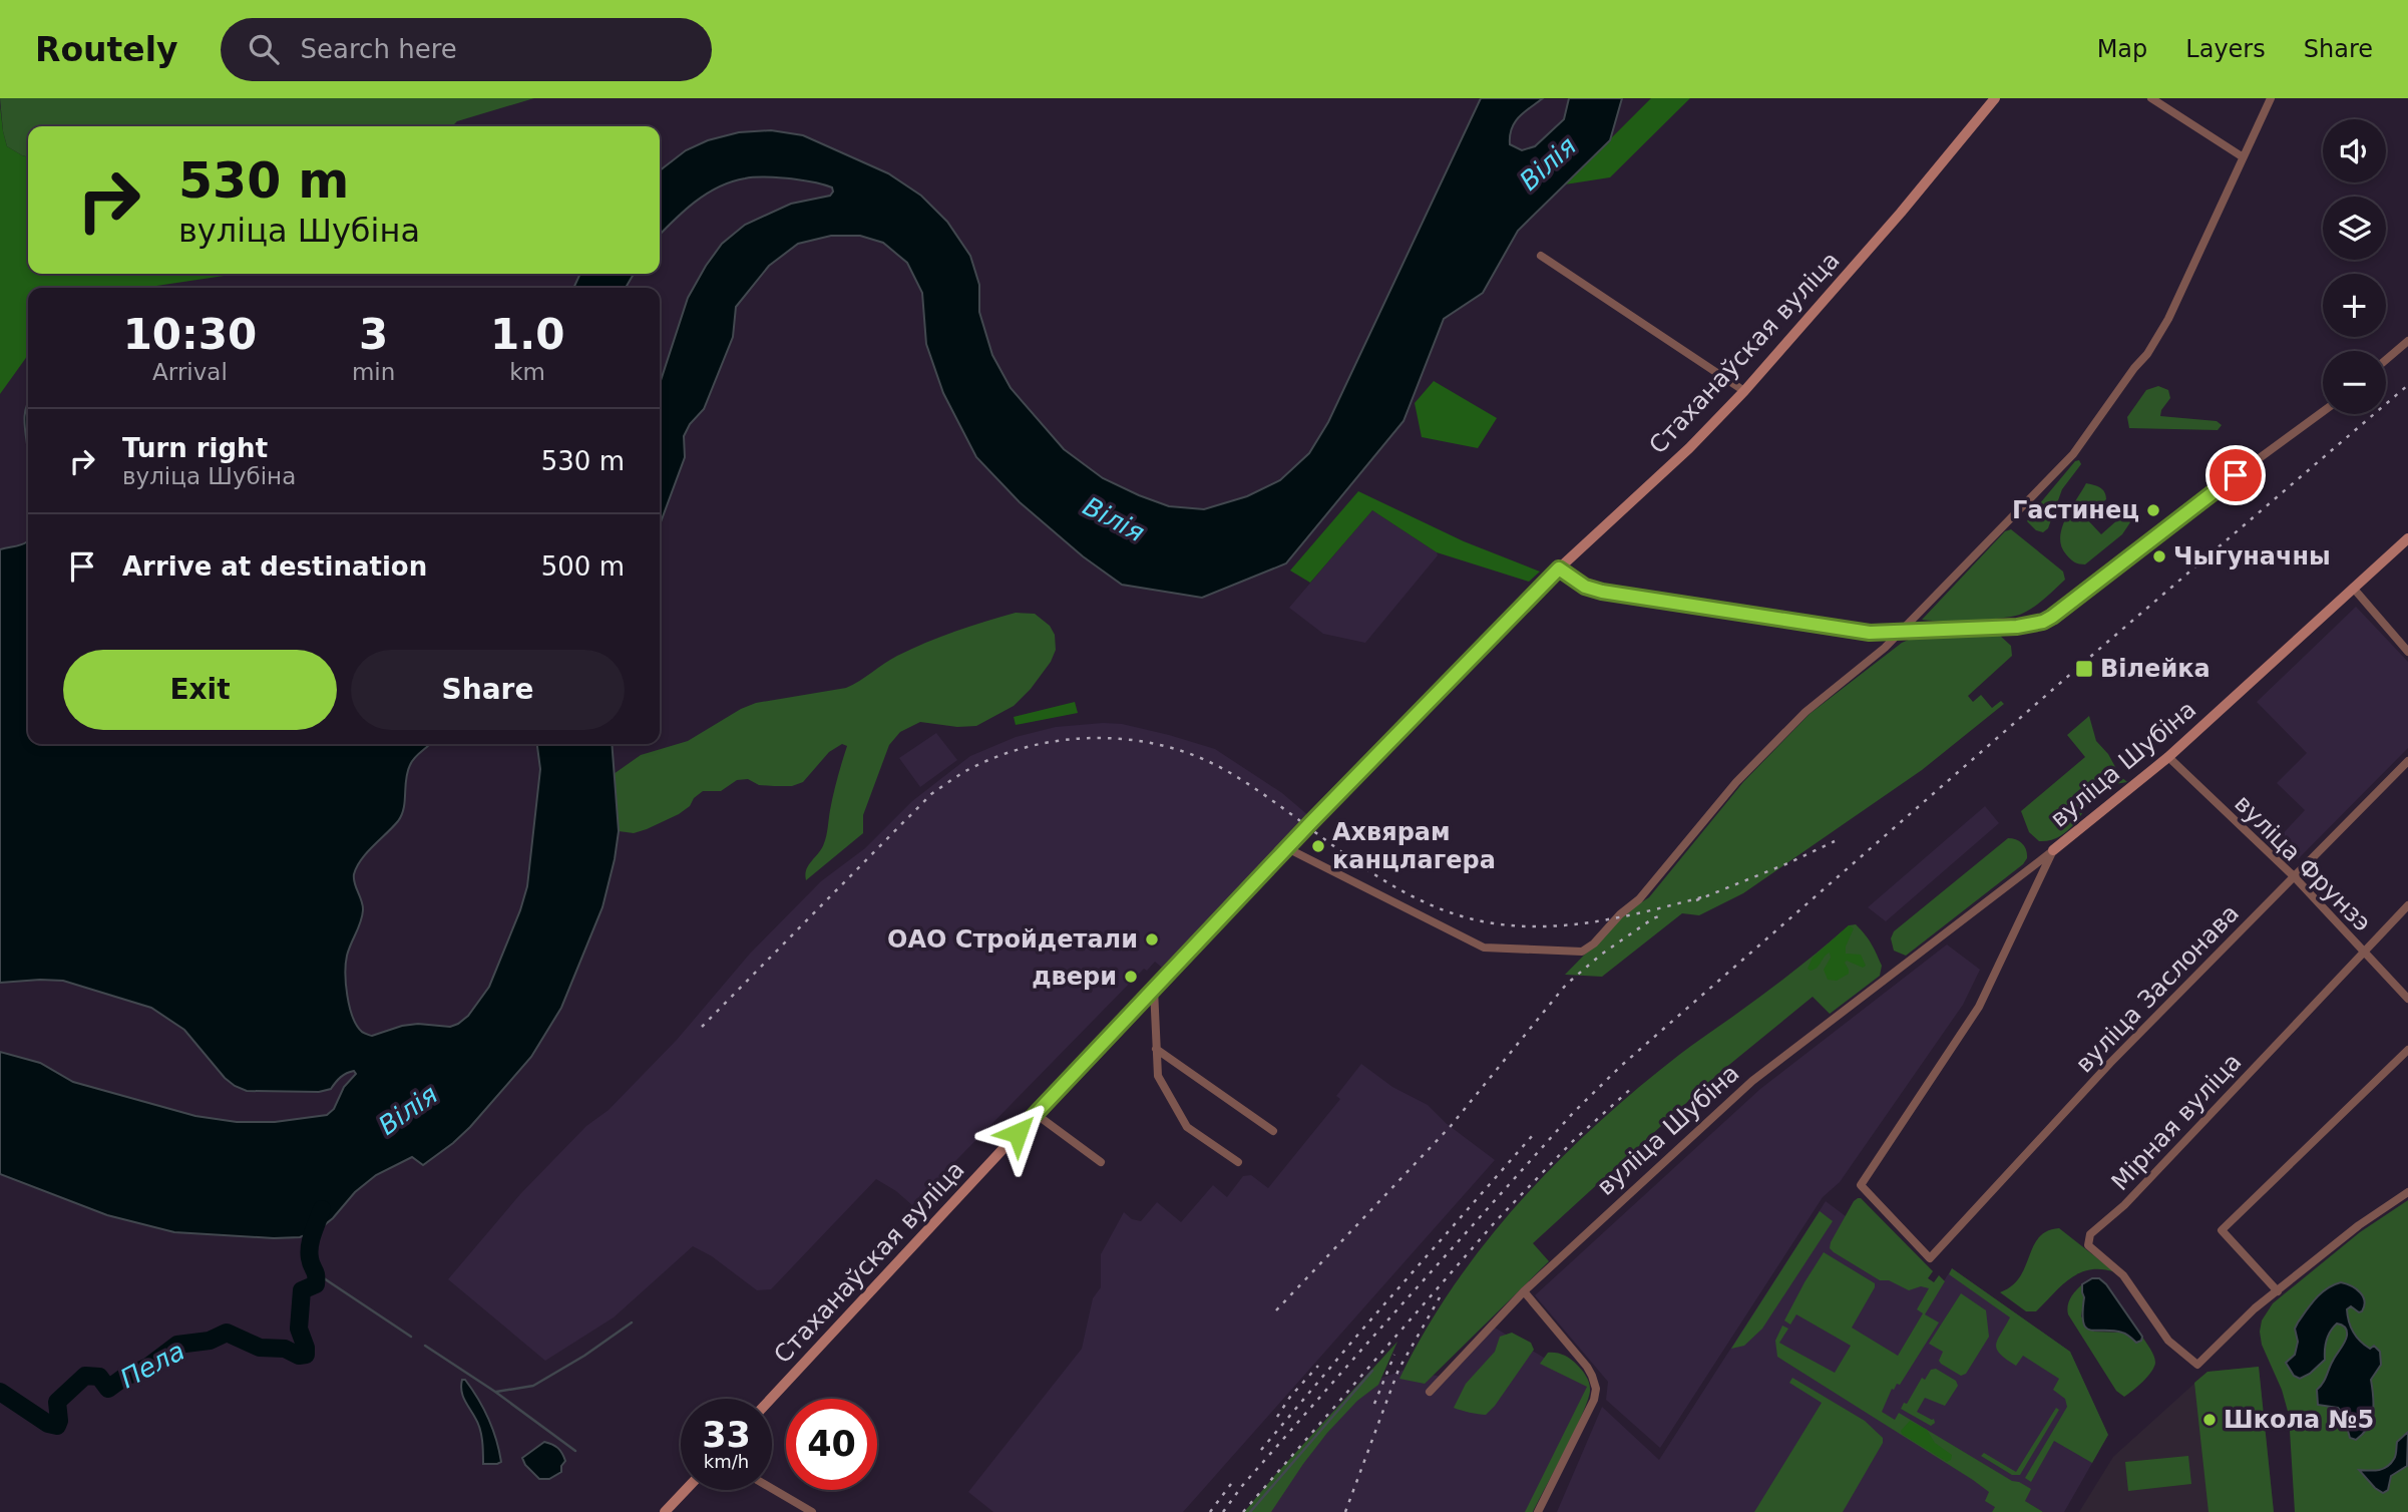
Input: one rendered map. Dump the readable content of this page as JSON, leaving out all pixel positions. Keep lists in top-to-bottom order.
{
  "streets": {
    "street": [
      "Стаханаўская вуліца",
      "вуліца Шубіна",
      "вуліца Фрунзэ",
      "вуліца Заслонава",
      "Мірная вуліца"
    ]
  },
  "crossings": [
    ["вуліца Шубіна", "вуліца Фрунзэ"],
    ["вуліца Шубіна", "вуліца Заслонава"],
    ["вуліца Фрунзэ", "вуліца Заслонава"],
    ["вуліца Фрунзэ", "Мірная вуліца"]
  ],
  "water": ["Вілія", "Пела"],
  "places": {
    "other": [
      "Гастинец",
      "Чыгуначны",
      "Ахвярам канцлагера",
      "ОАО Стройдетали",
      "двери",
      "Школа №5"
    ],
    "transit": ["Вілейка"]
  },
  "page": {
    "header": "Routely",
    "search": "Search here",
    "nav": ["Map", "Layers", "Share"],
    "map_buttons": ["+", "−"],
    "turn": ["530 m", "вуліца Шубіна"],
    "eta": [
      "10:30",
      "Arrival",
      "3",
      "min",
      "1.0",
      "km"
    ],
    "list": [
      {
        "name": "Turn right",
        "note": "вуліца Шубіна",
        "value": "530 m"
      },
      {
        "name": "Arrive at destination",
        "value": "500 m"
      }
    ],
    "buttons": ["Exit", "Share"],
    "speed": "33 km/h",
    "limit": "40"
  }
}
